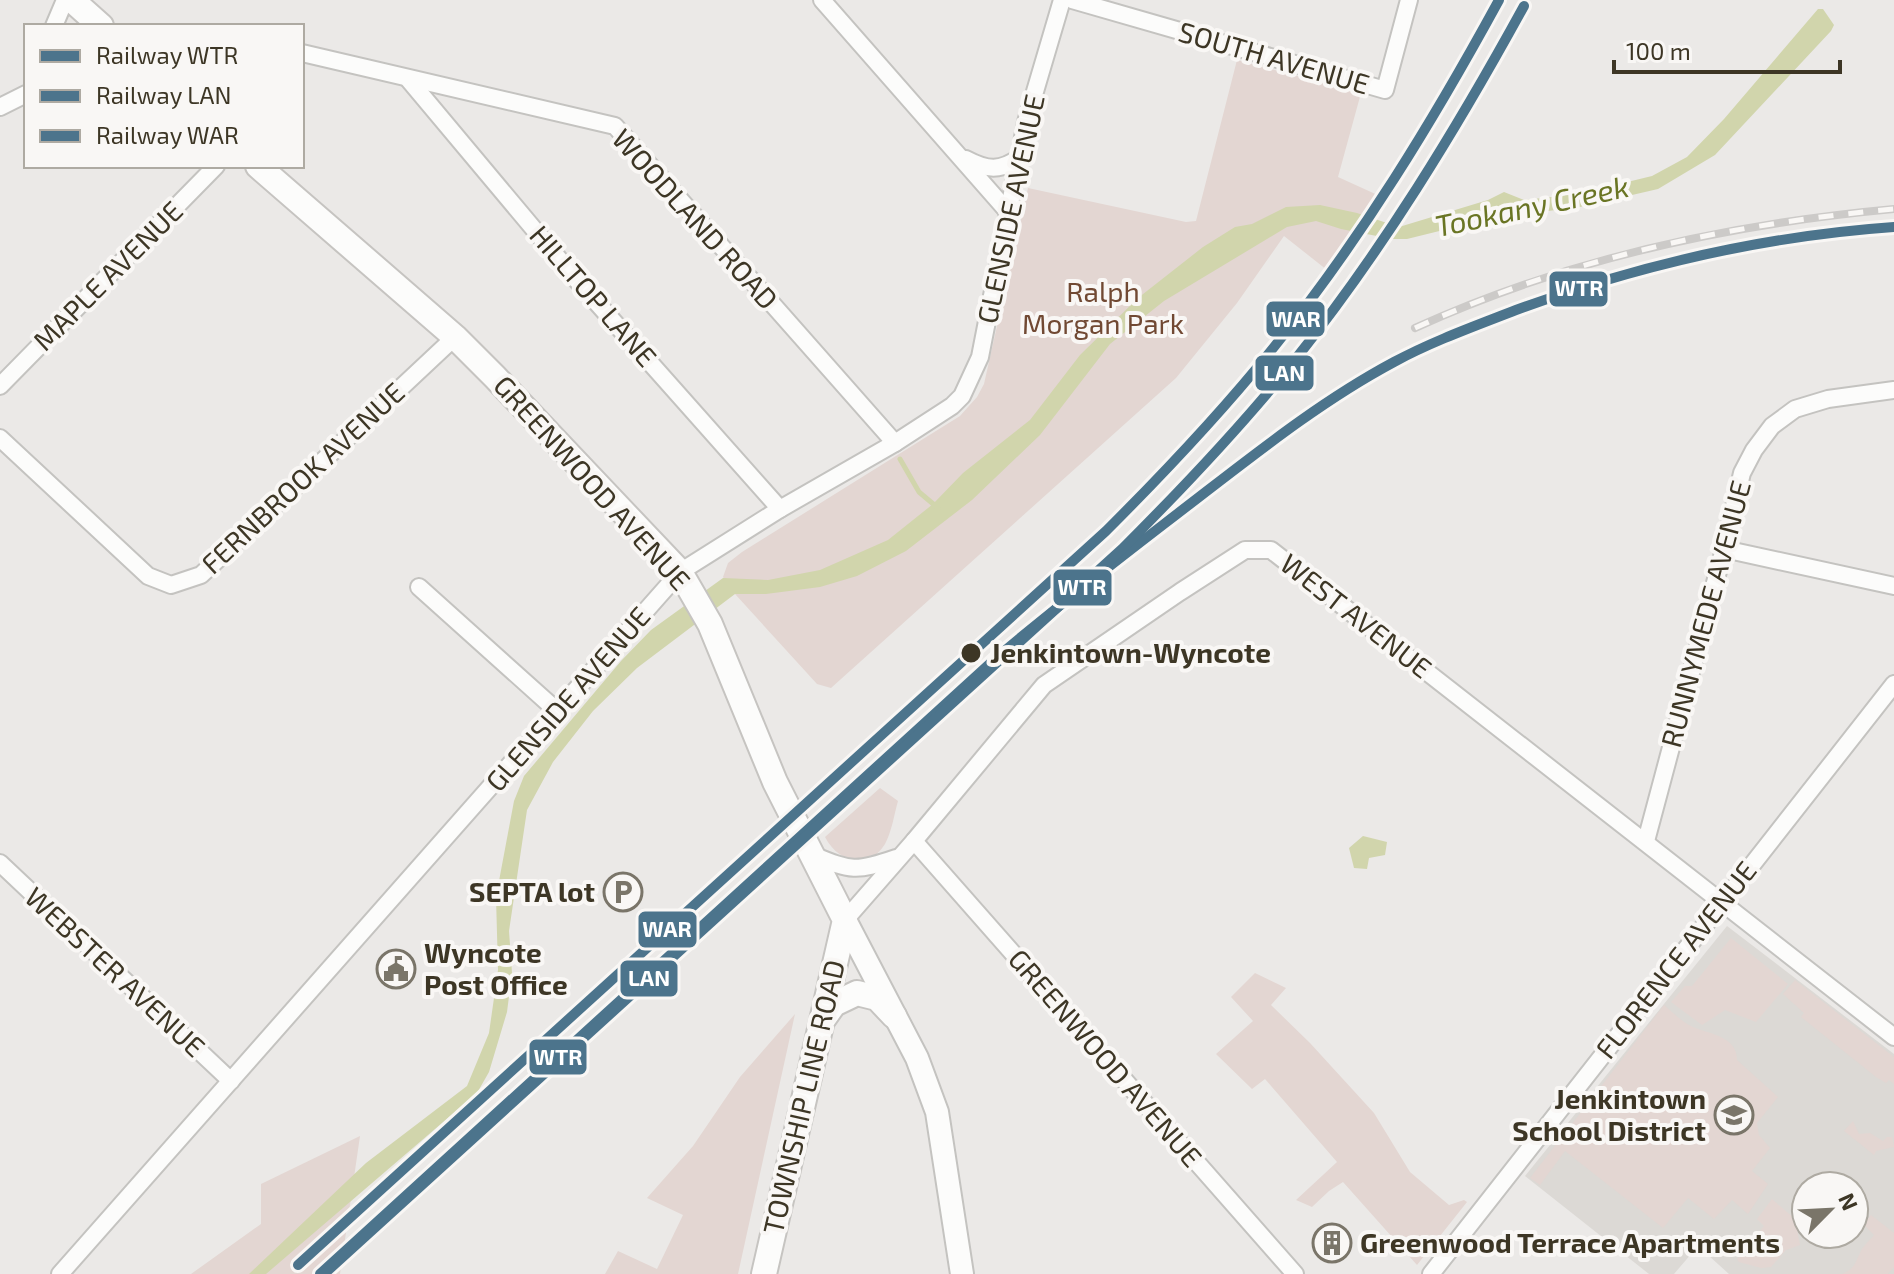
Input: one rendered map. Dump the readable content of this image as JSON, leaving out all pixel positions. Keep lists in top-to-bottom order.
{
  "streets": {
    "main road": ["GREENWOOD AVENUE", "TOWNSHIP LINE ROAD"],
    "street": [
      "SOUTH AVENUE",
      "GLENSIDE AVENUE",
      "WOODLAND ROAD",
      "MAPLE AVENUE",
      "HILLTOP LANE",
      "FERNBROOK AVENUE",
      "RUNNYMEDE AVENUE",
      "WEST AVENUE",
      "FLORENCE AVENUE",
      "WEBSTER AVENUE"
    ]
  },
  "crossings": [
    ["GLENSIDE AVENUE", "WOODLAND ROAD"],
    ["GLENSIDE AVENUE", "HILLTOP LANE"],
    ["GLENSIDE AVENUE", "GREENWOOD AVENUE"],
    ["GLENSIDE AVENUE", "WEBSTER AVENUE"],
    ["WOODLAND ROAD", "HILLTOP LANE"],
    ["FERNBROOK AVENUE", "GREENWOOD AVENUE"],
    ["GREENWOOD AVENUE", "WEST AVENUE"],
    ["GREENWOOD AVENUE", "TOWNSHIP LINE ROAD"],
    ["RUNNYMEDE AVENUE", "WEST AVENUE"],
    ["WEST AVENUE", "FLORENCE AVENUE"],
    ["WEST AVENUE", "TOWNSHIP LINE ROAD"]
  ],
  "water": ["Tookany Creek"],
  "parks": ["Ralph Morgan Park"],
  "places": {
    "other": ["Jenkintown-Wyncote"],
    "parking": ["SEPTA lot"],
    "public building": ["Wyncote Post Office"],
    "school or university": ["Jenkintown School District"],
    "building": ["Greenwood Terrace Apartments"]
  },
  "lines": ["rail line WAR", "rail line LAN", "rail line WTR"],
  "legend": ["Railway WTR", "Railway LAN", "Railway WAR"],
  "scale_bar": "100 m",
  "north": "top right"
}
